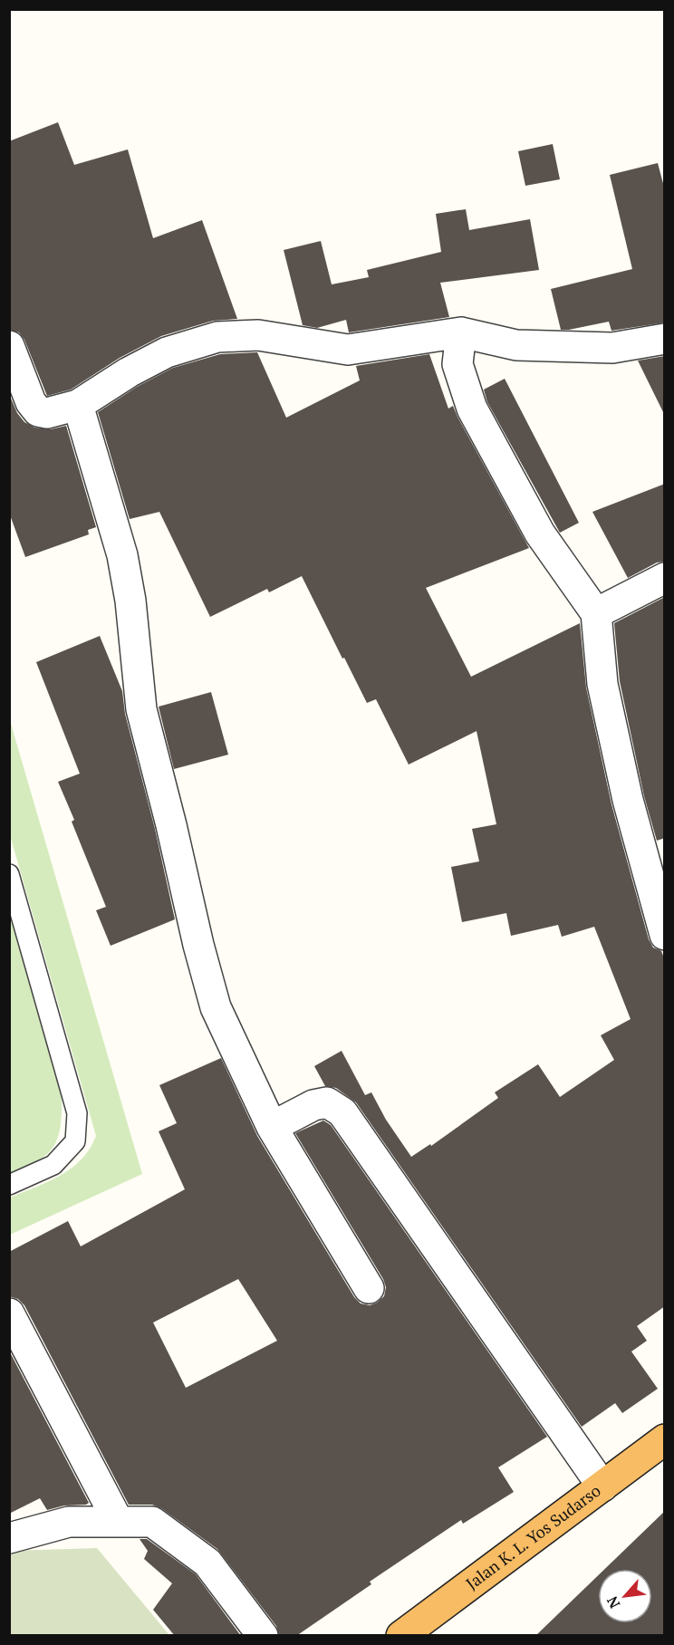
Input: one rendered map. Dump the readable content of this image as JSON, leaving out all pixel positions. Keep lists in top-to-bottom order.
{
  "streets": {
    "highway": ["Jalan K. L. Yos Sudarso"]
  },
  "north": "bottom left"
}
